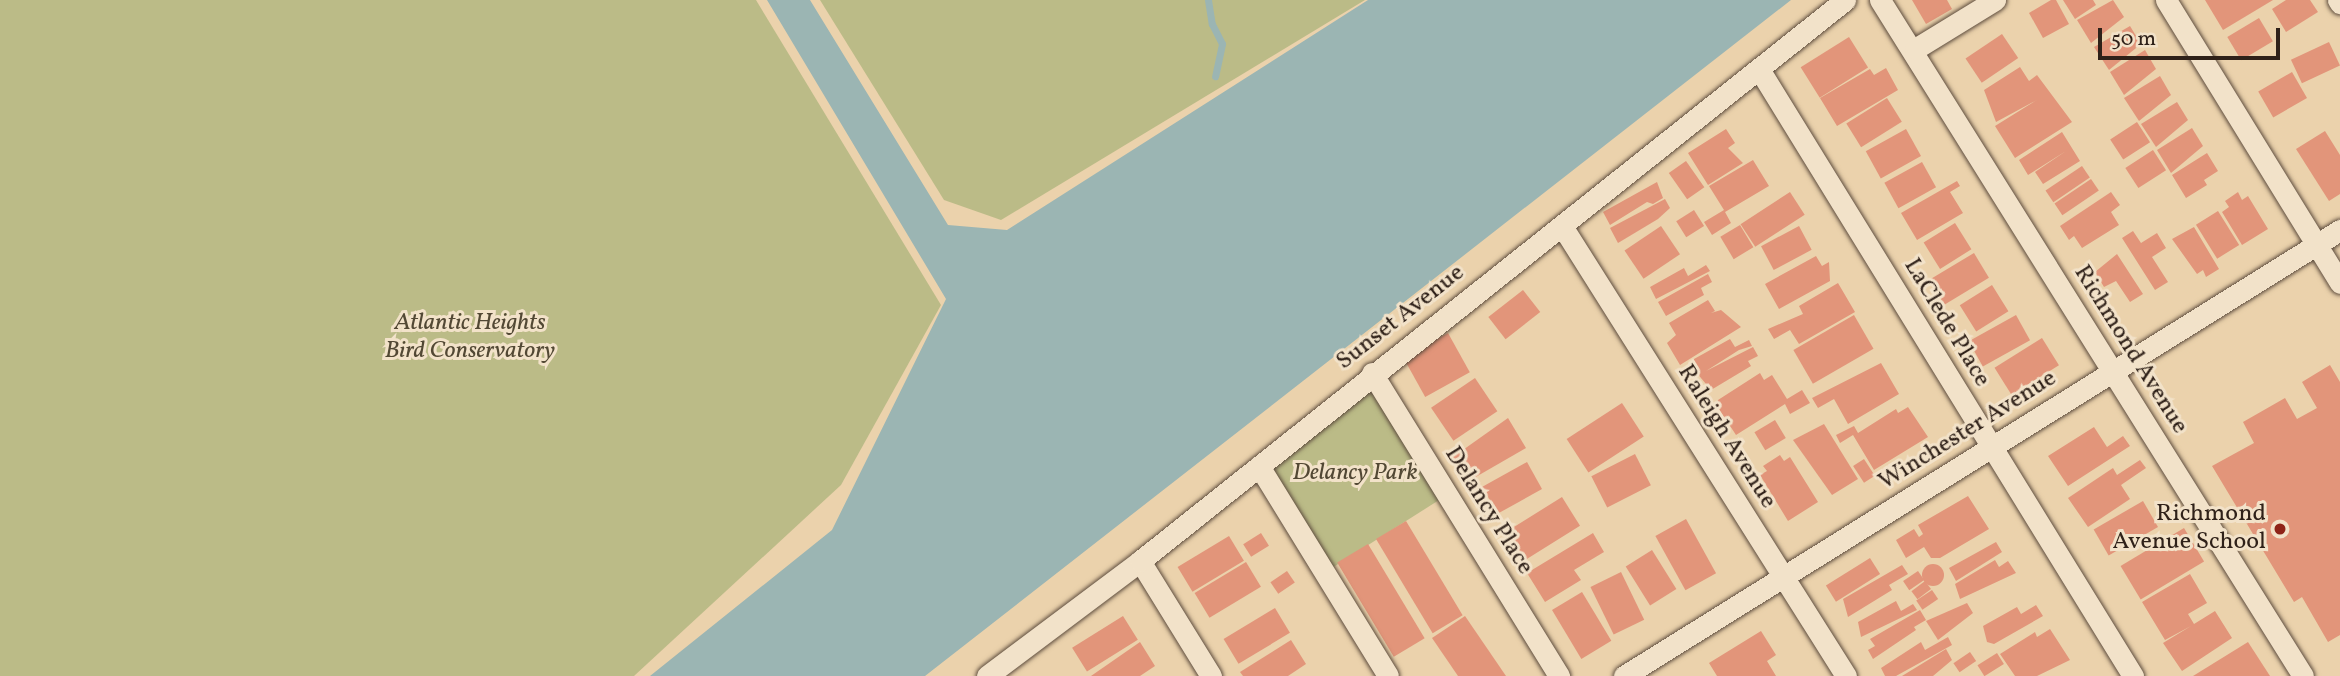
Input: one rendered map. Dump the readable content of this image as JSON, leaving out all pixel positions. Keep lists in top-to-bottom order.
{
  "streets": {
    "street": [
      "Sunset Avenue",
      "LaClede Place",
      "Richmond Avenue",
      "Winchester Avenue",
      "Raleigh Avenue",
      "Delancy Place"
    ]
  },
  "crossings": [
    ["Sunset Avenue", "LaClede Place"],
    ["Sunset Avenue", "Raleigh Avenue"],
    ["Sunset Avenue", "Delancy Place"],
    ["LaClede Place", "Winchester Avenue"],
    ["Richmond Avenue", "Winchester Avenue"],
    ["Winchester Avenue", "Raleigh Avenue"]
  ],
  "parks": ["Atlantic Heights Bird Conservatory", "Delancy Park"],
  "places": ["Richmond Avenue School"],
  "scale_bar": "50 m"
}
